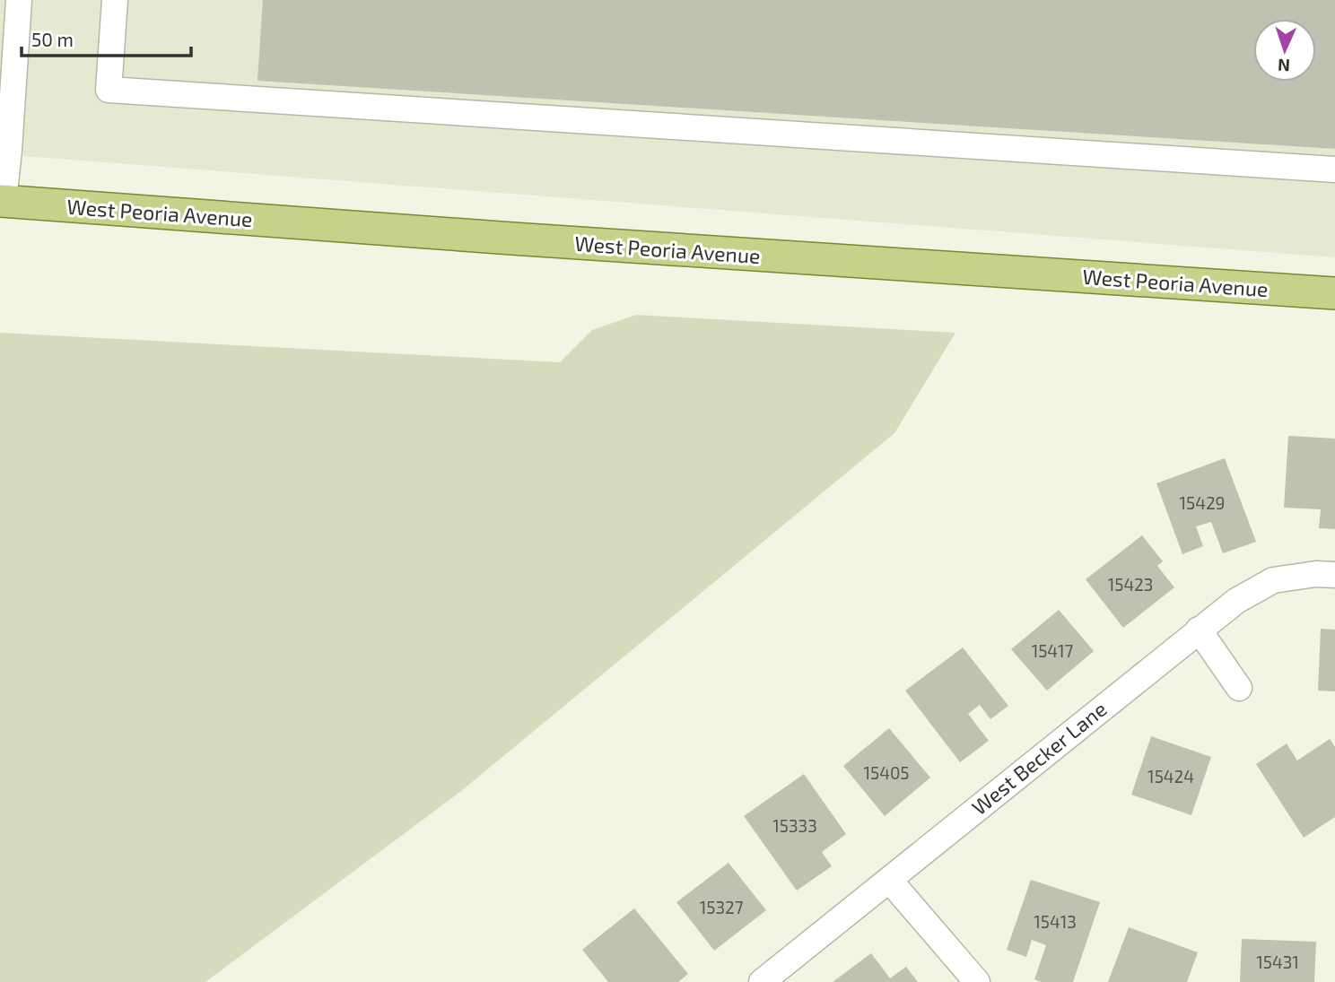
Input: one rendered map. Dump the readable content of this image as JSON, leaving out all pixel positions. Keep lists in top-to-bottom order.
{
  "streets": {
    "main road": ["West Peoria Avenue"],
    "street": ["West Becker Lane"]
  },
  "house_numbers": [
    "15429",
    "15423",
    "15417",
    "15405",
    "15424",
    "15333",
    "15327",
    "15413",
    "15431"
  ],
  "scale_bar": "50 m",
  "north": "bottom"
}
